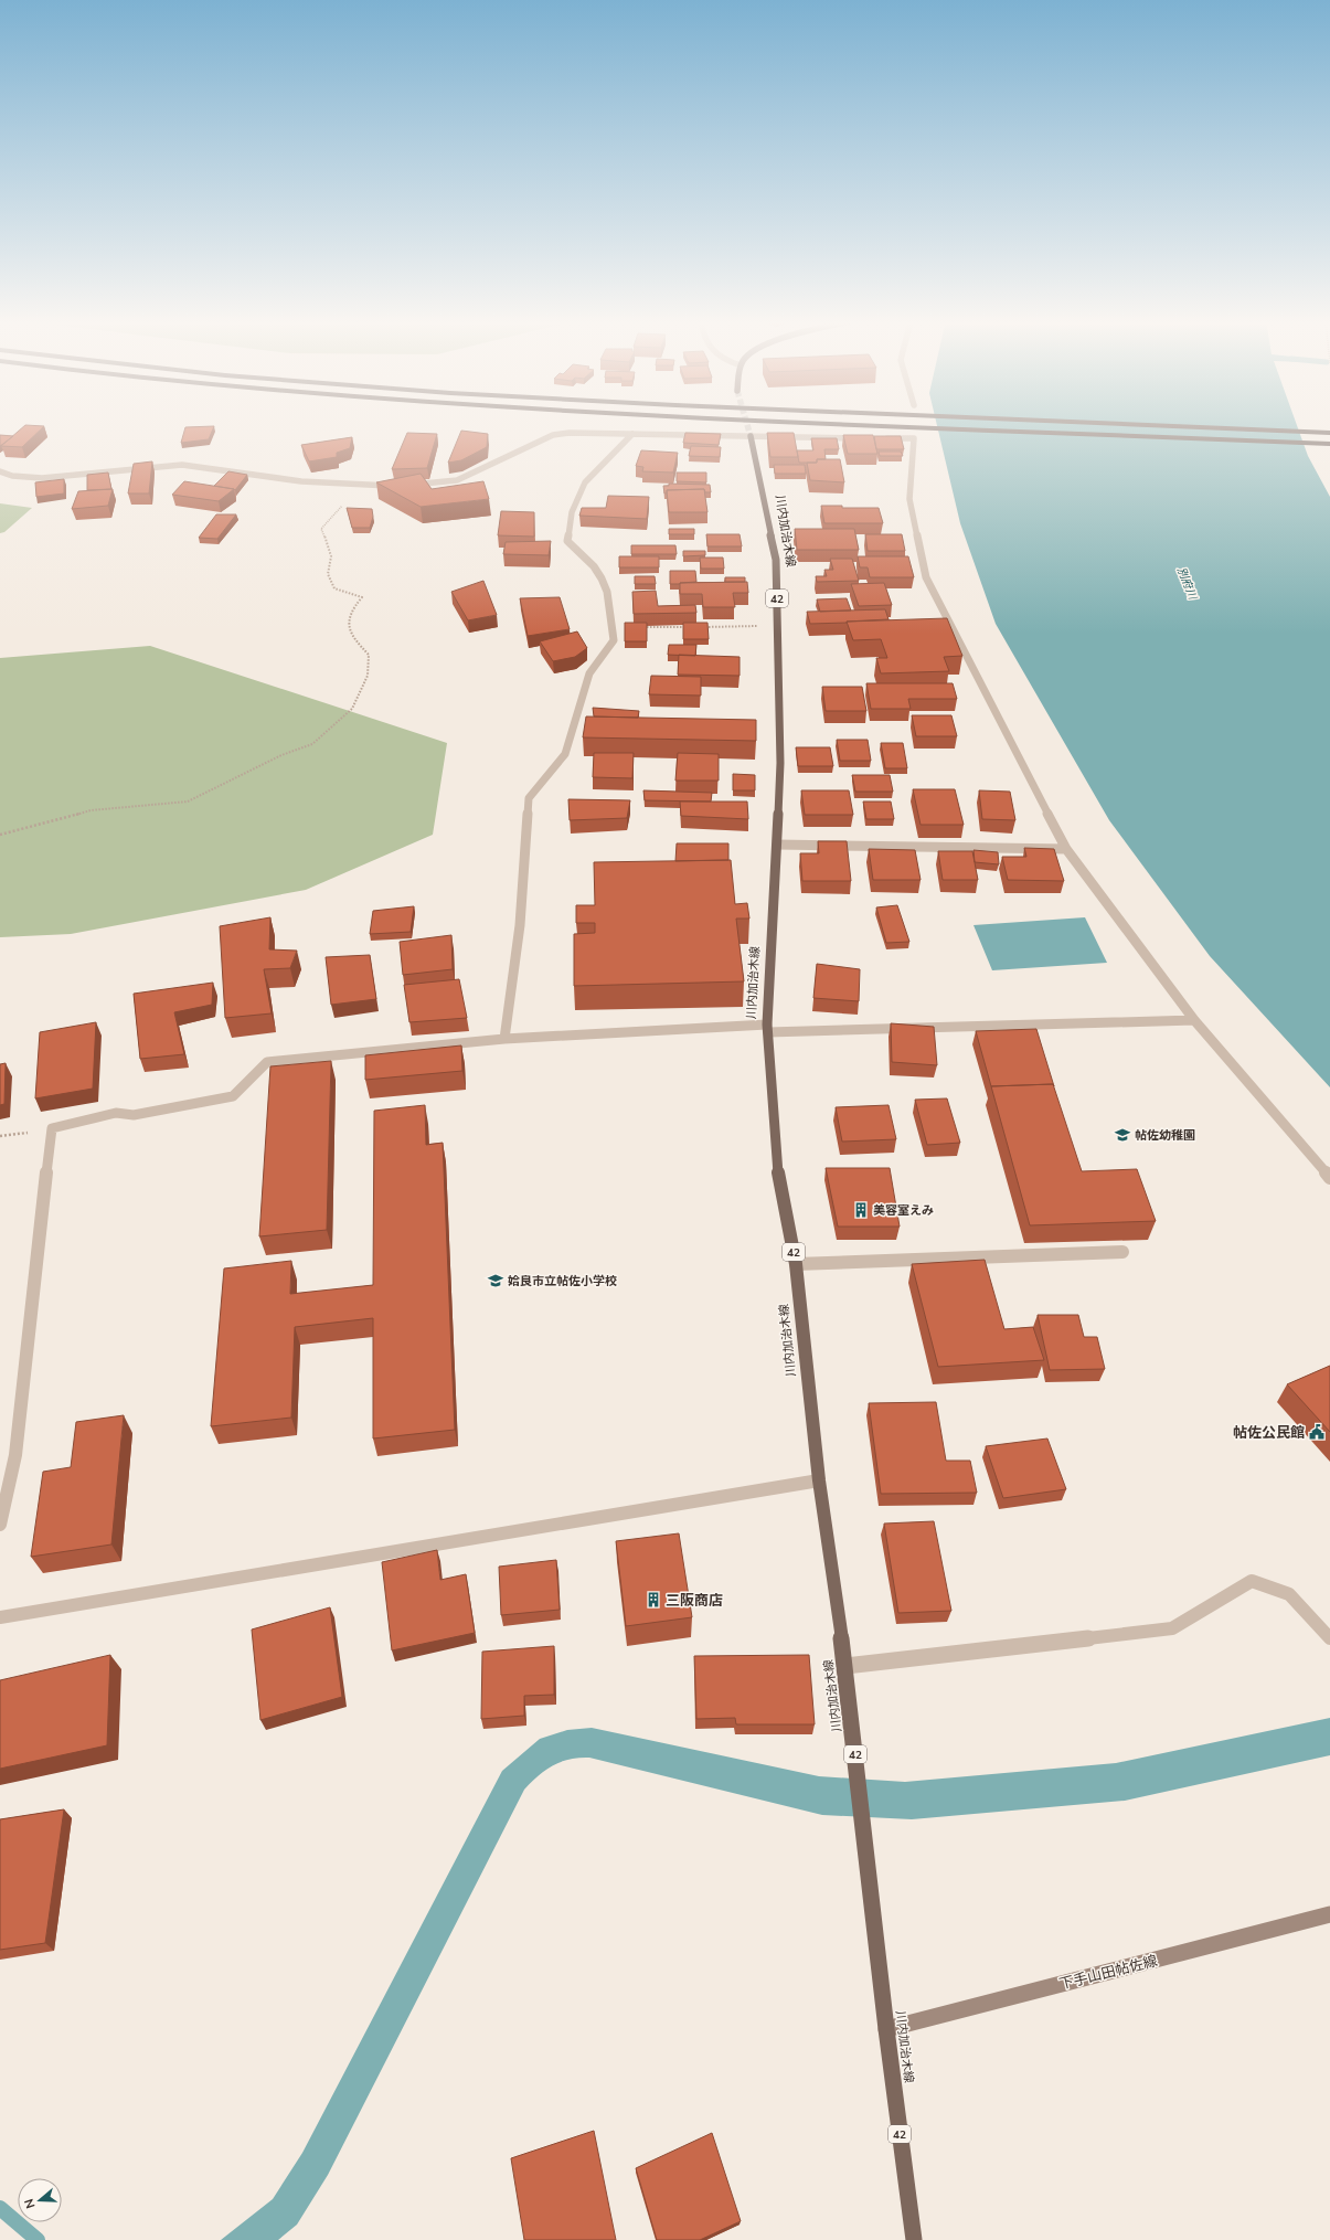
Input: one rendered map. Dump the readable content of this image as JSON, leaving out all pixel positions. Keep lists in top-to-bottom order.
{
  "streets": {
    "main road": ["川内加治木線", "42", "下手山田帖佐線"]
  },
  "crossings": [
    ["川内加治木線", "下手山田帖佐線"]
  ],
  "water": ["別府川"],
  "places": {
    "school or university": ["帖佐幼稚園", "姶良市立帖佐小学校"],
    "building": ["美容室えみ", "三阪商店"],
    "public building": ["帖佐公民館"]
  },
  "north": "left"
}
